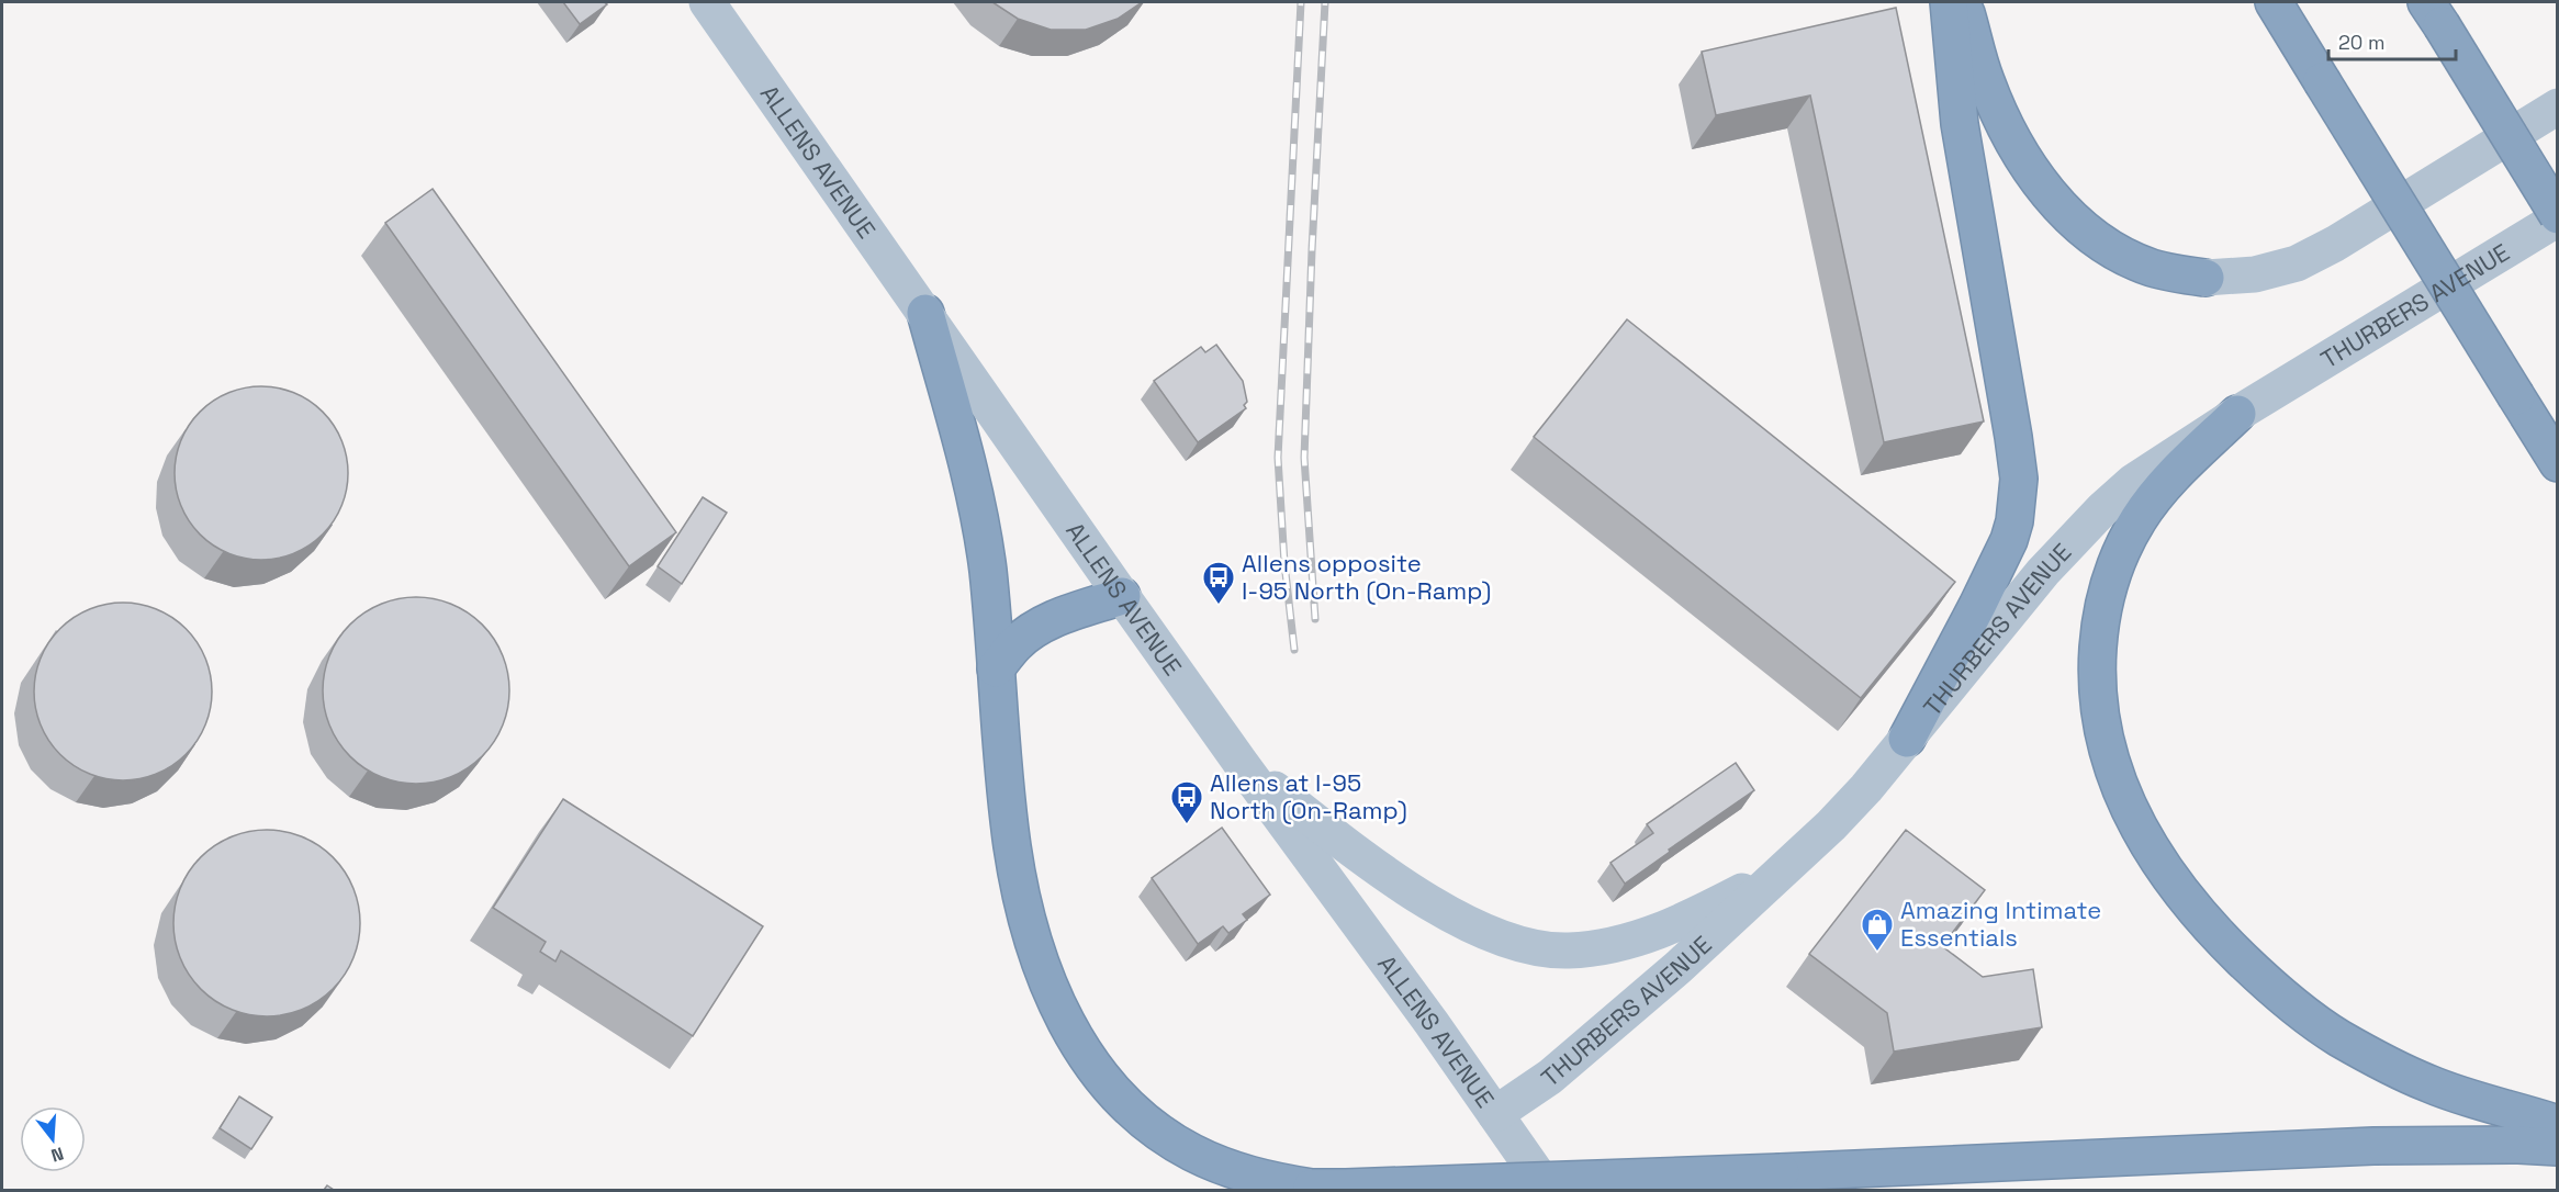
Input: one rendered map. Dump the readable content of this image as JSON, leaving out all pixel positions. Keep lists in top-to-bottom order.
{
  "streets": {
    "main road": ["ALLENS AVENUE", "THURBERS AVENUE"]
  },
  "crossings": [
    ["ALLENS AVENUE", "THURBERS AVENUE"]
  ],
  "places": {
    "bus stop": ["Allens opposite I-95 North (On-Ramp)", "Allens at I-95 North (On-Ramp)"],
    "shop": ["Amazing Intimate Essentials"]
  },
  "scale_bar": "20 m",
  "north": "bottom"
}
